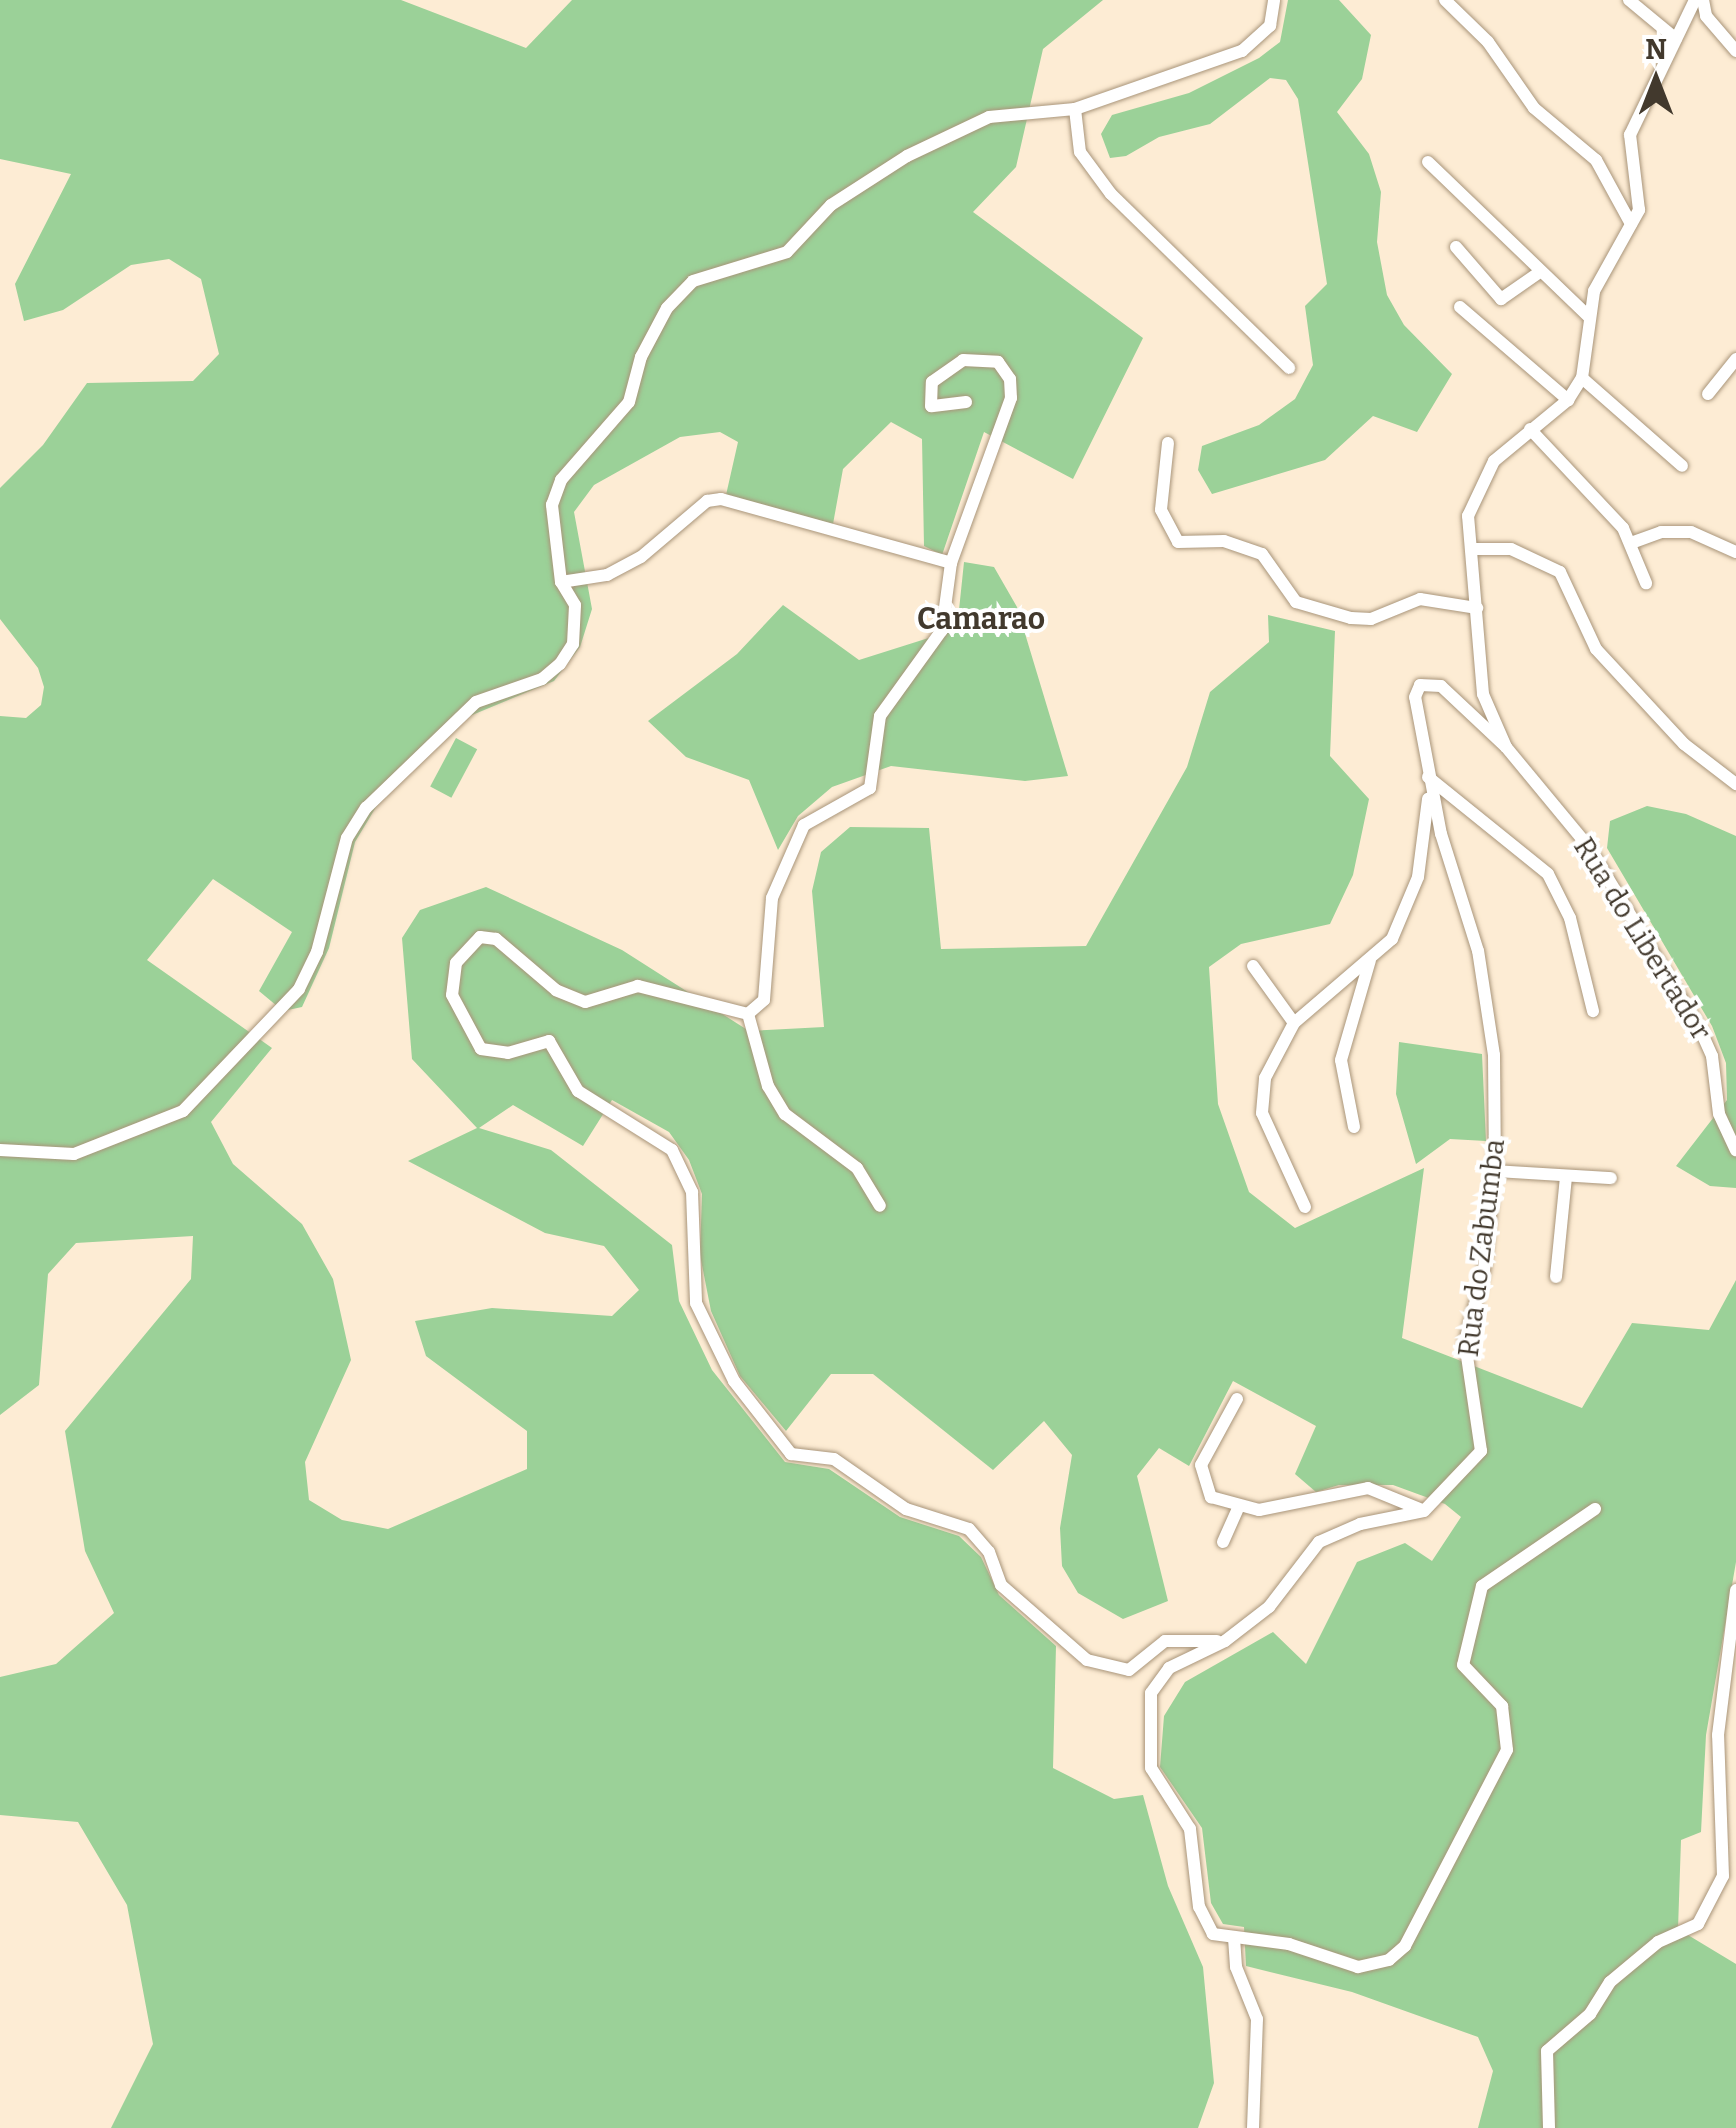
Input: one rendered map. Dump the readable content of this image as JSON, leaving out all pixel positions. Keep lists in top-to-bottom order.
{
  "streets": {
    "street": ["Rua do Libertador", "Rua do Zabumba"]
  },
  "crossings": [
    ["Rua do Libertador", "Rua do Zabumba"]
  ],
  "districts": ["Camarao"],
  "north": "top"
}
